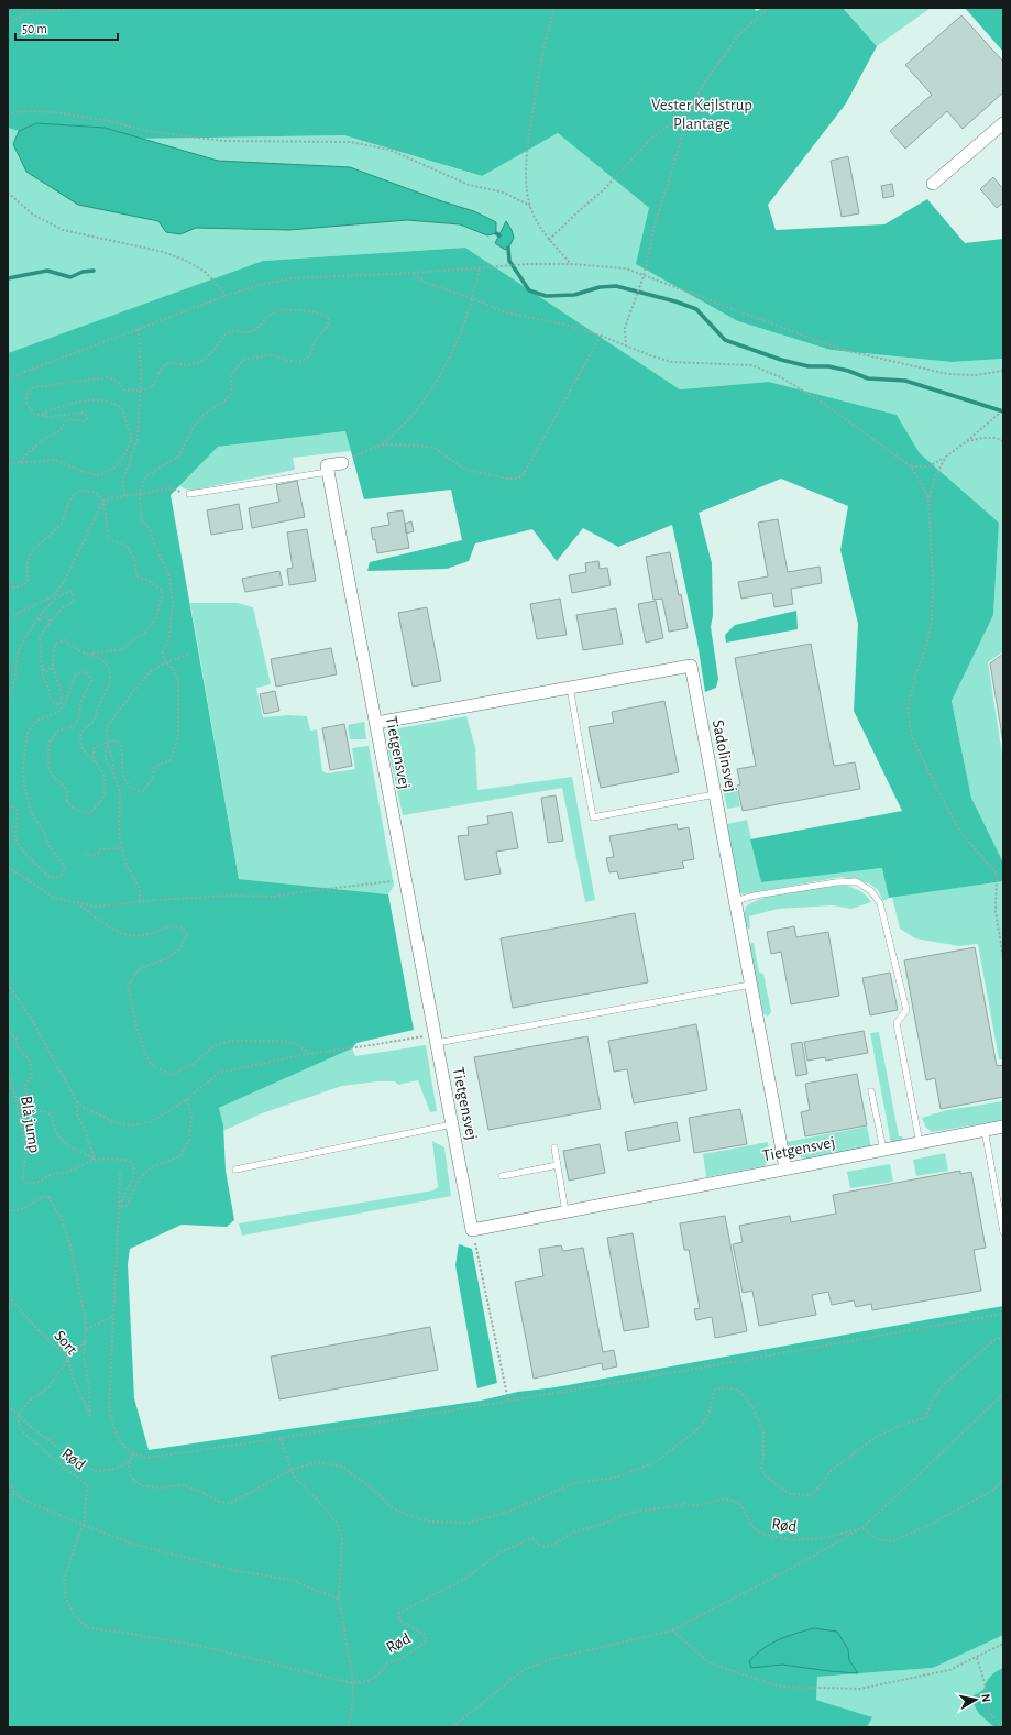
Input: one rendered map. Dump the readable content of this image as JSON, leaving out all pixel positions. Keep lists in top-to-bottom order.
{
  "streets": {
    "street": ["Tietgensvej", "Sadolinsvej"],
    "path": ["Blå jump", "Sort", "Rød"]
  },
  "crossings": [
    ["Tietgensvej", "Sadolinsvej"]
  ],
  "parks": ["Vester Kejlstrup Plantage"],
  "scale_bar": "50 m",
  "north": "right"
}
